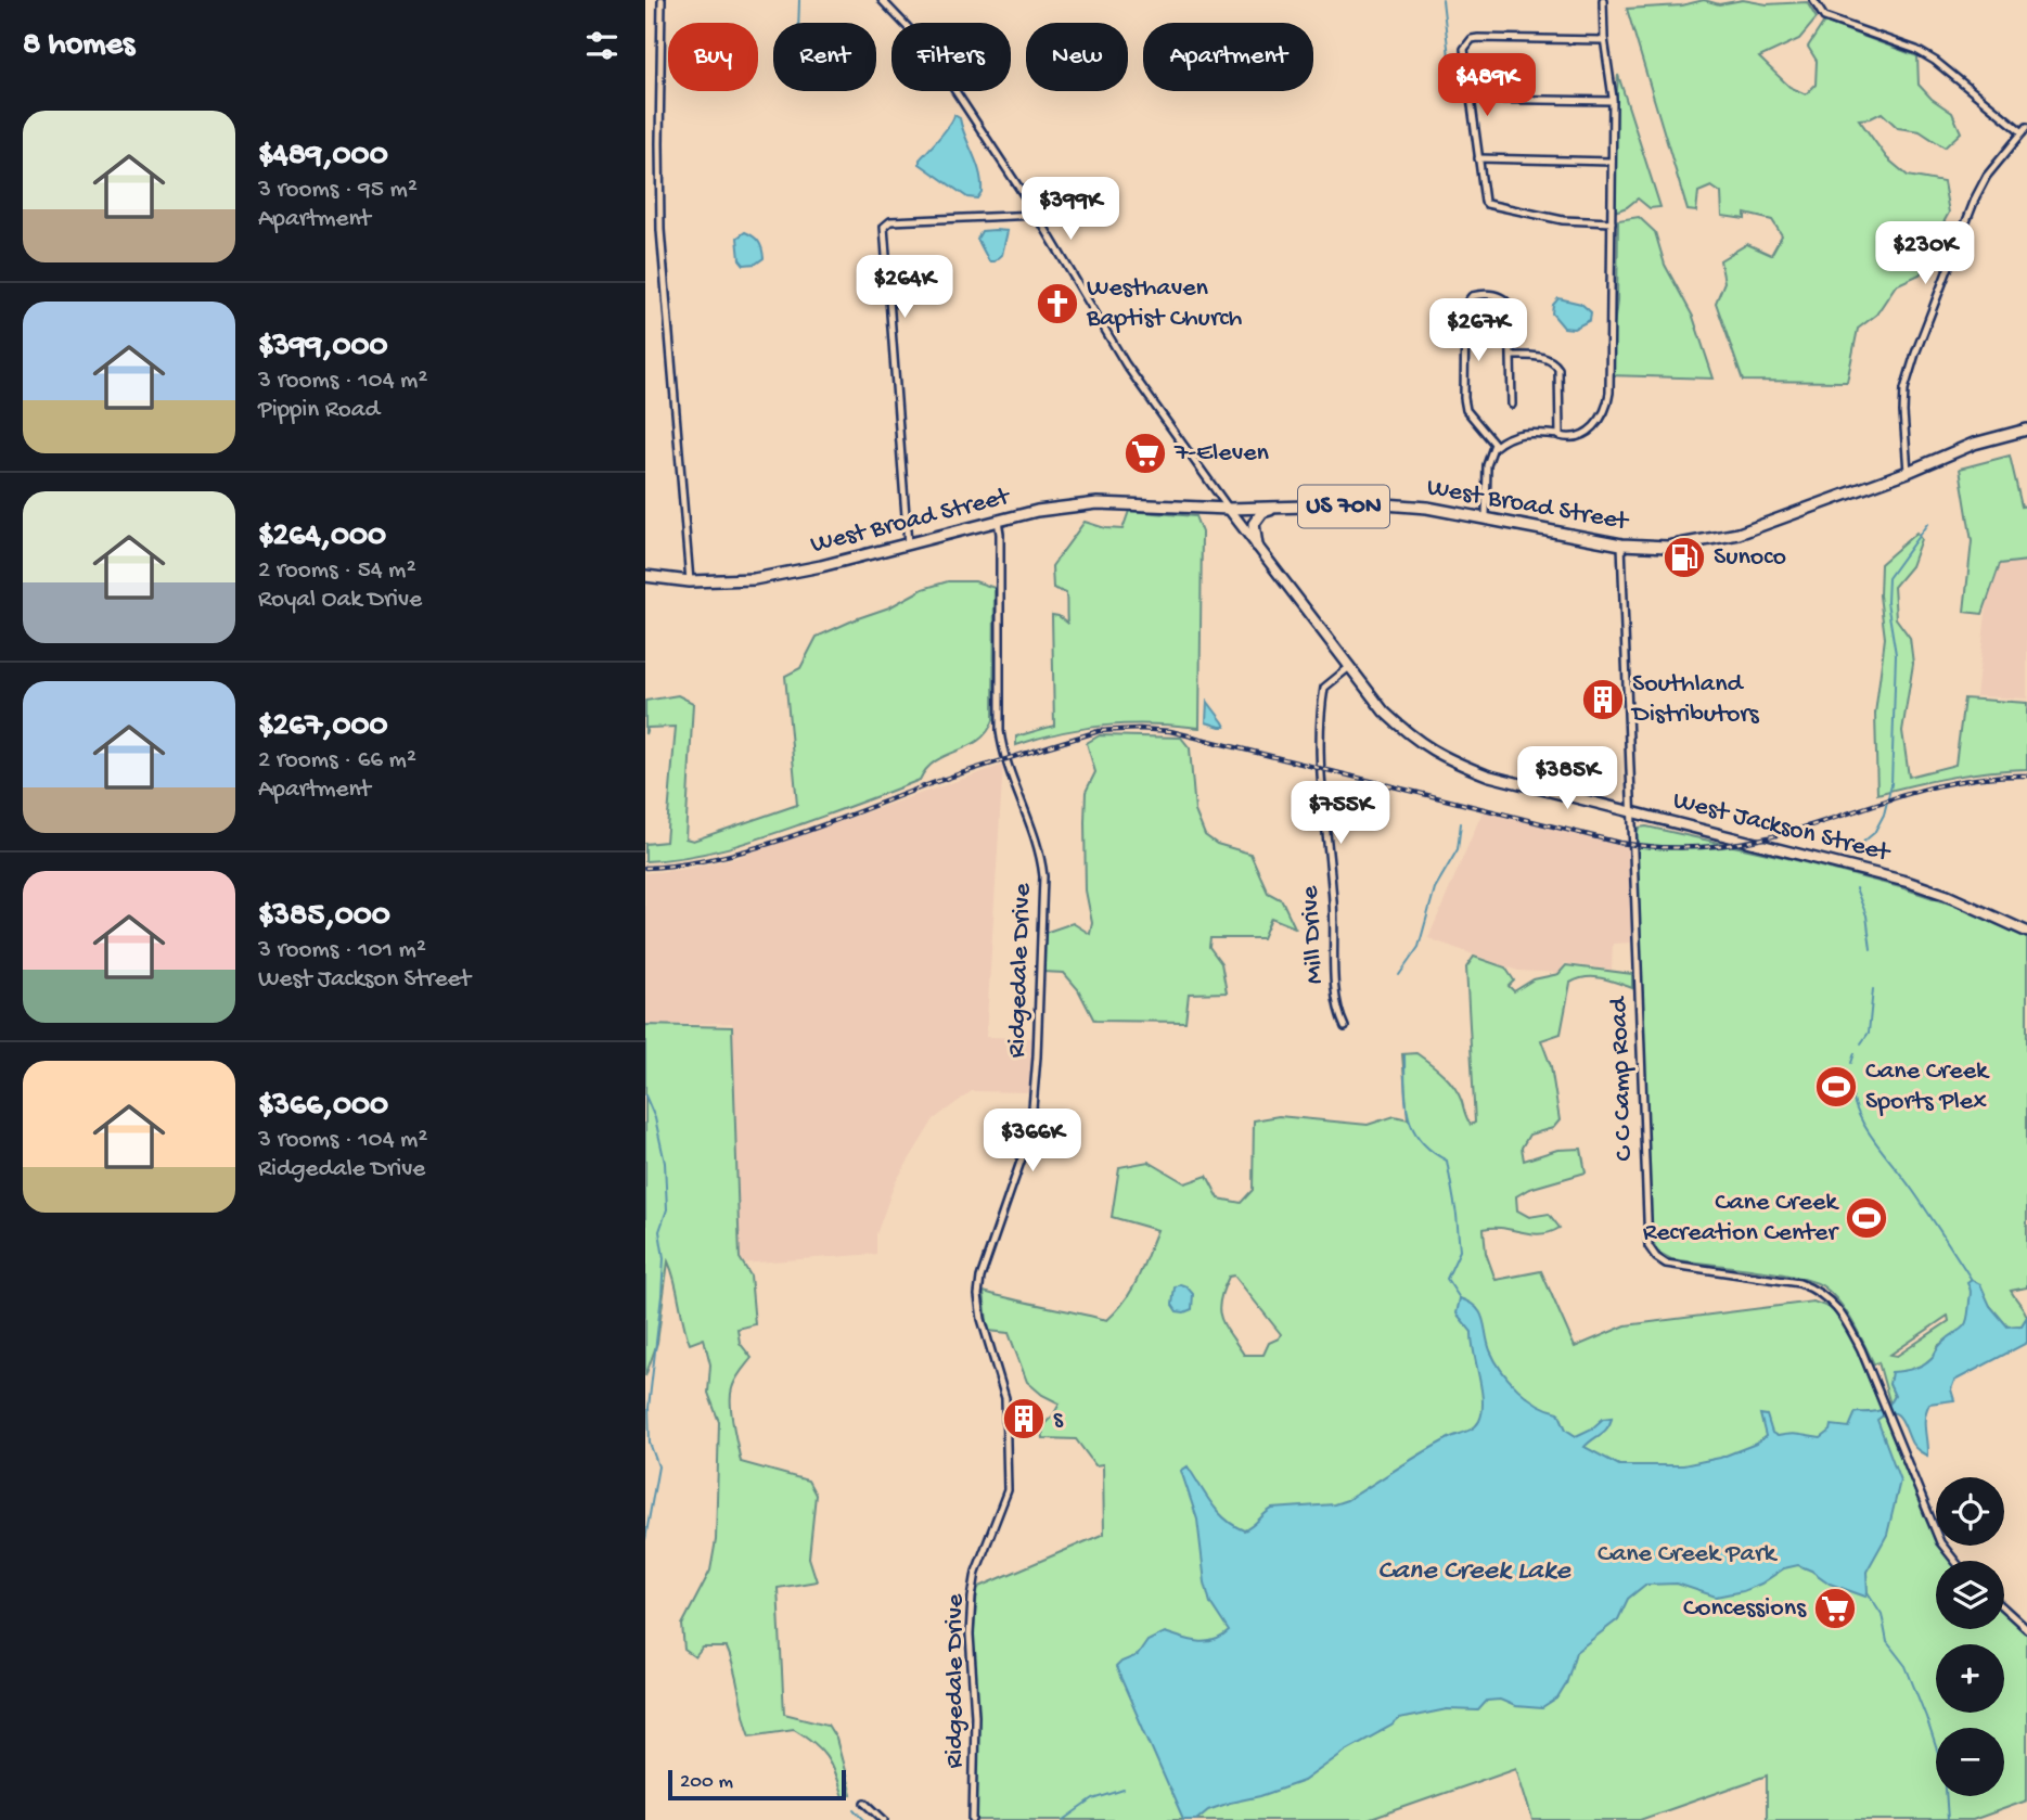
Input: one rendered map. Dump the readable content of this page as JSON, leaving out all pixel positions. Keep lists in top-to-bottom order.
{
  "streets": {
    "main road": ["West Broad Street", "US 70N"],
    "street": [
      "West Jackson Street",
      "Mill Drive",
      "Ridgedale Drive",
      "C C Camp Road"
    ]
  },
  "crossings": [
    ["West Broad Street", "West Jackson Street"],
    ["West Broad Street", "Ridgedale Drive"],
    ["West Broad Street", "C C Camp Road"],
    ["West Jackson Street", "Mill Drive"],
    ["West Jackson Street", "C C Camp Road"]
  ],
  "water": ["Cane Creek Lake"],
  "parks": ["Cane Creek Park"],
  "places": {
    "church": ["Westhaven Baptist Church"],
    "supermarket": ["7-Eleven", "Concessions"],
    "fuel station": ["Sunoco"],
    "building": ["Southland Distributors", "s"],
    "sports": ["Cane Creek Sports Plex", "Cane Creek Recreation Center"]
  },
  "scale_bar": "200 m",
  "page": {
    "heading": "8 homes",
    "chip": [
      "Buy",
      "Rent",
      "Filters",
      "New",
      "Apartment"
    ],
    "price": [
      "$489K",
      "$399K",
      "$230K",
      "$264K",
      "$267K",
      "$385K",
      "$755K",
      "$366K"
    ],
    "list": [
      {
        "name": "$489,000",
        "note": "3 rooms · 95 m² · Apartment"
      },
      {
        "name": "$399,000",
        "note": "3 rooms · 104 m² · Pippin Road"
      },
      {
        "name": "$264,000",
        "note": "2 rooms · 54 m² · Royal Oak Drive"
      },
      {
        "name": "$267,000",
        "note": "2 rooms · 66 m² · Apartment"
      },
      {
        "name": "$385,000",
        "note": "3 rooms · 101 m² · West Jackson Street"
      },
      {
        "name": "$366,000",
        "note": "3 rooms · 104 m² · Ridgedale Drive"
      }
    ],
    "map_buttons": ["+", "−"],
    "scale": "200 m"
  }
}
